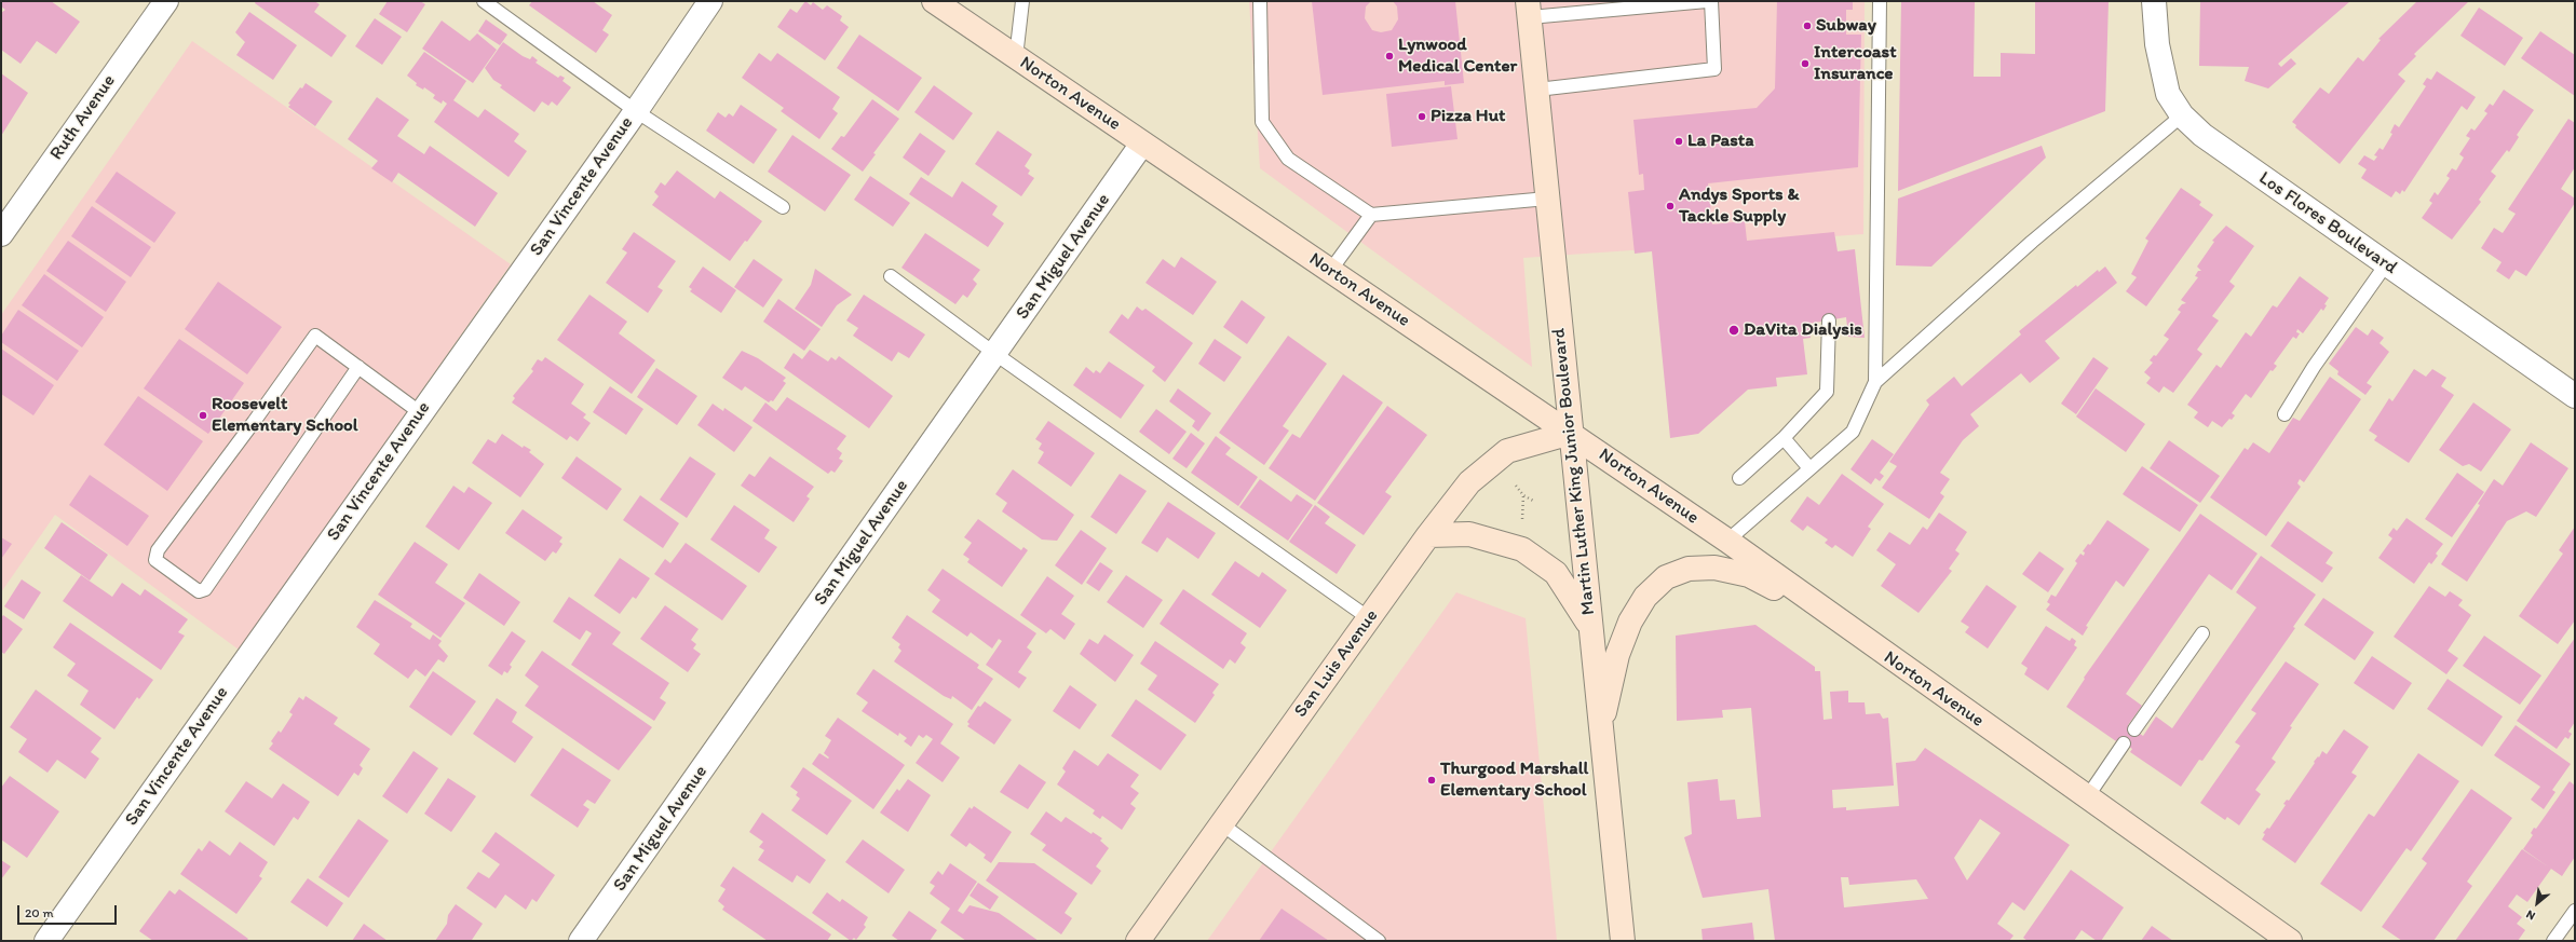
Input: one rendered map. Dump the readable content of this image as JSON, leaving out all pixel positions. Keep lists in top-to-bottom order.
{
  "streets": {
    "street": [
      "Norton Avenue",
      "Ruth Avenue",
      "San Vincente Avenue",
      "Los Flores Boulevard",
      "San Miguel Avenue",
      "Martin Luther King Junior Boulevard",
      "San Luis Avenue"
    ]
  },
  "crossings": [
    ["Norton Avenue", "San Miguel Avenue"],
    ["Norton Avenue", "Martin Luther King Junior Boulevard"],
    ["Norton Avenue", "San Luis Avenue"],
    ["Martin Luther King Junior Boulevard", "San Luis Avenue"]
  ],
  "places": [
    "Subway",
    "Lynwood Medical Center",
    "Intercoast Insurance",
    "Pizza Hut",
    "La Pasta",
    "Andys Sports & Tackle Supply",
    "DaVita Dialysis",
    "Roosevelt Elementary School",
    "Thurgood Marshall Elementary School"
  ],
  "scale_bar": "20 m",
  "north": "bottom left"
}
